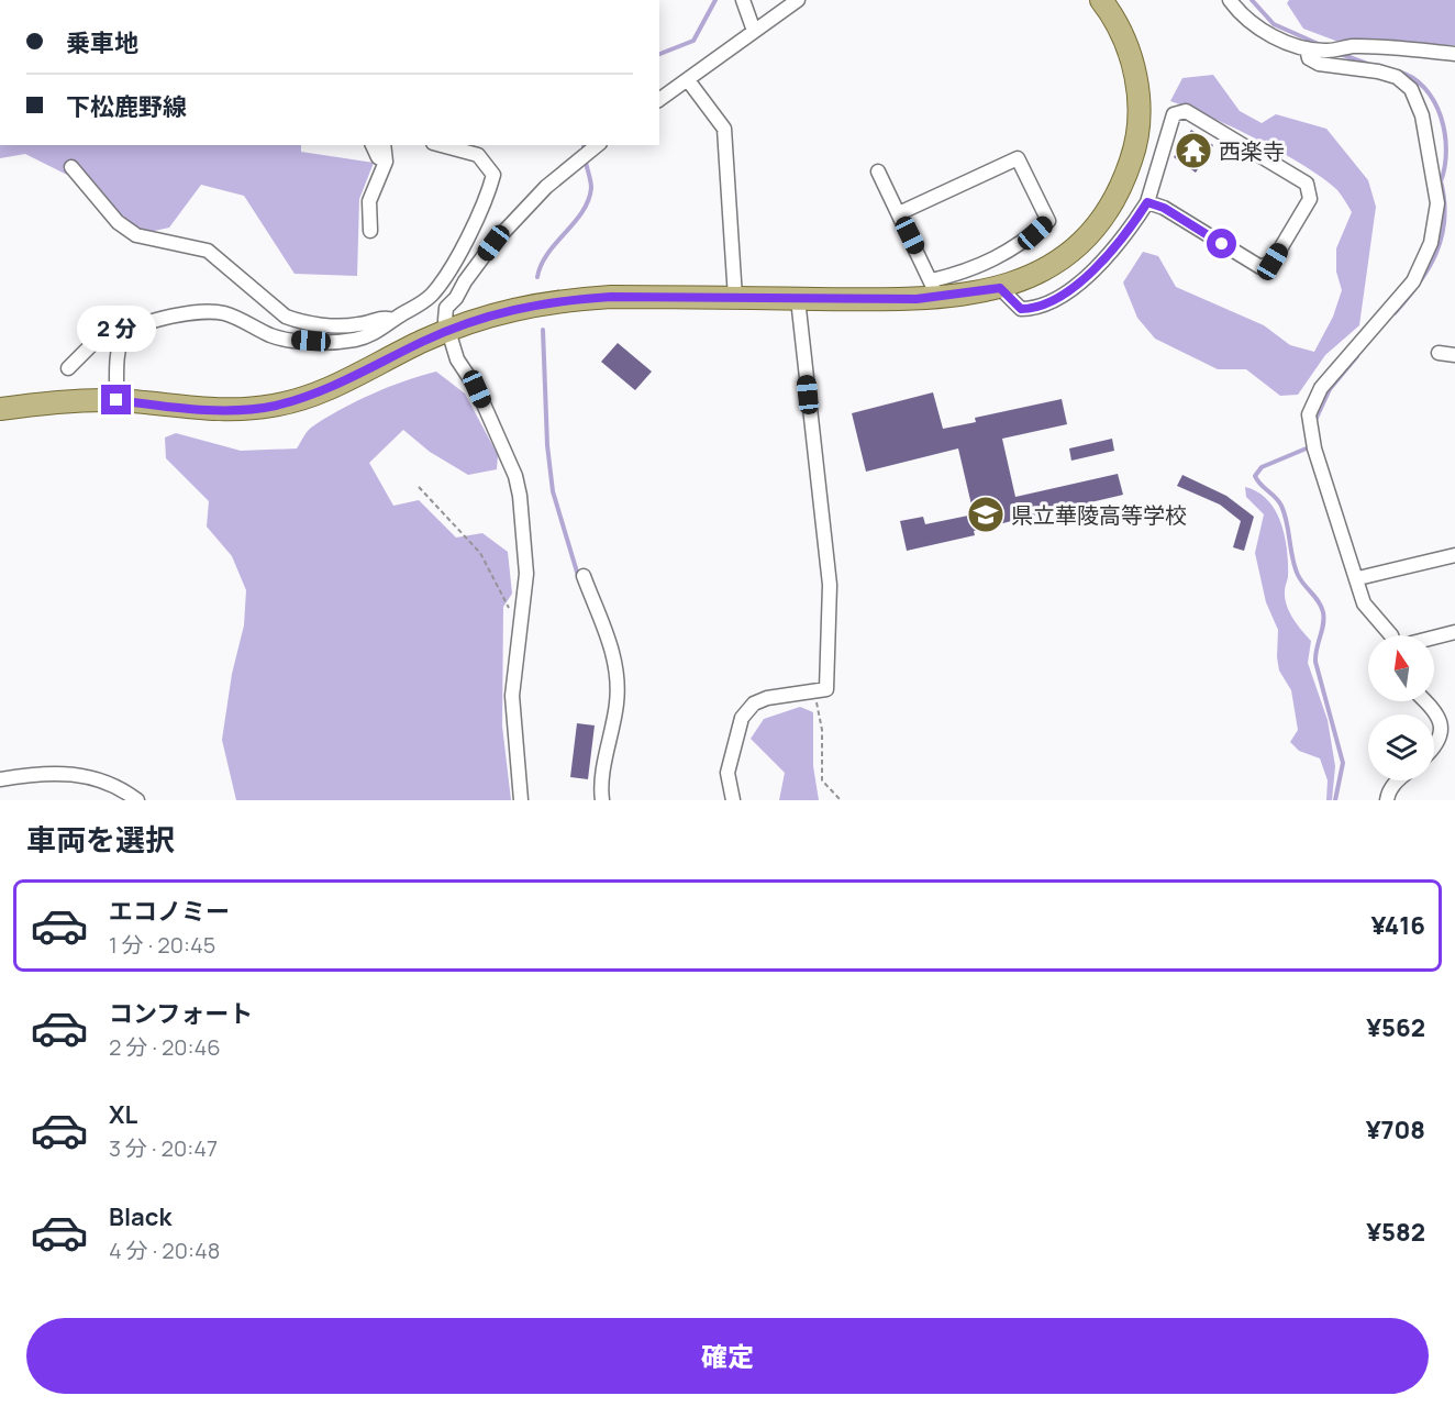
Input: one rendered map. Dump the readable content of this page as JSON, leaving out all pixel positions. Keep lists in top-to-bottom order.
{
  "places": {
    "temple": ["西楽寺"],
    "school or university": ["県立華陵高等学校"]
  },
  "north": "top",
  "page": {
    "banner": ["乗車地", "下松鹿野線"],
    "bubble": "2 分",
    "heading": "車両を選択",
    "list": [
      {
        "name": "エコノミー",
        "note": "1 分 · 20:45",
        "value": "¥416"
      },
      {
        "name": "コンフォート",
        "note": "2 分 · 20:46",
        "value": "¥562"
      },
      {
        "name": "XL",
        "note": "3 分 · 20:47",
        "value": "¥708"
      },
      {
        "name": "Black",
        "note": "4 分 · 20:48",
        "value": "¥582"
      }
    ],
    "buttons": "確定"
  }
}
